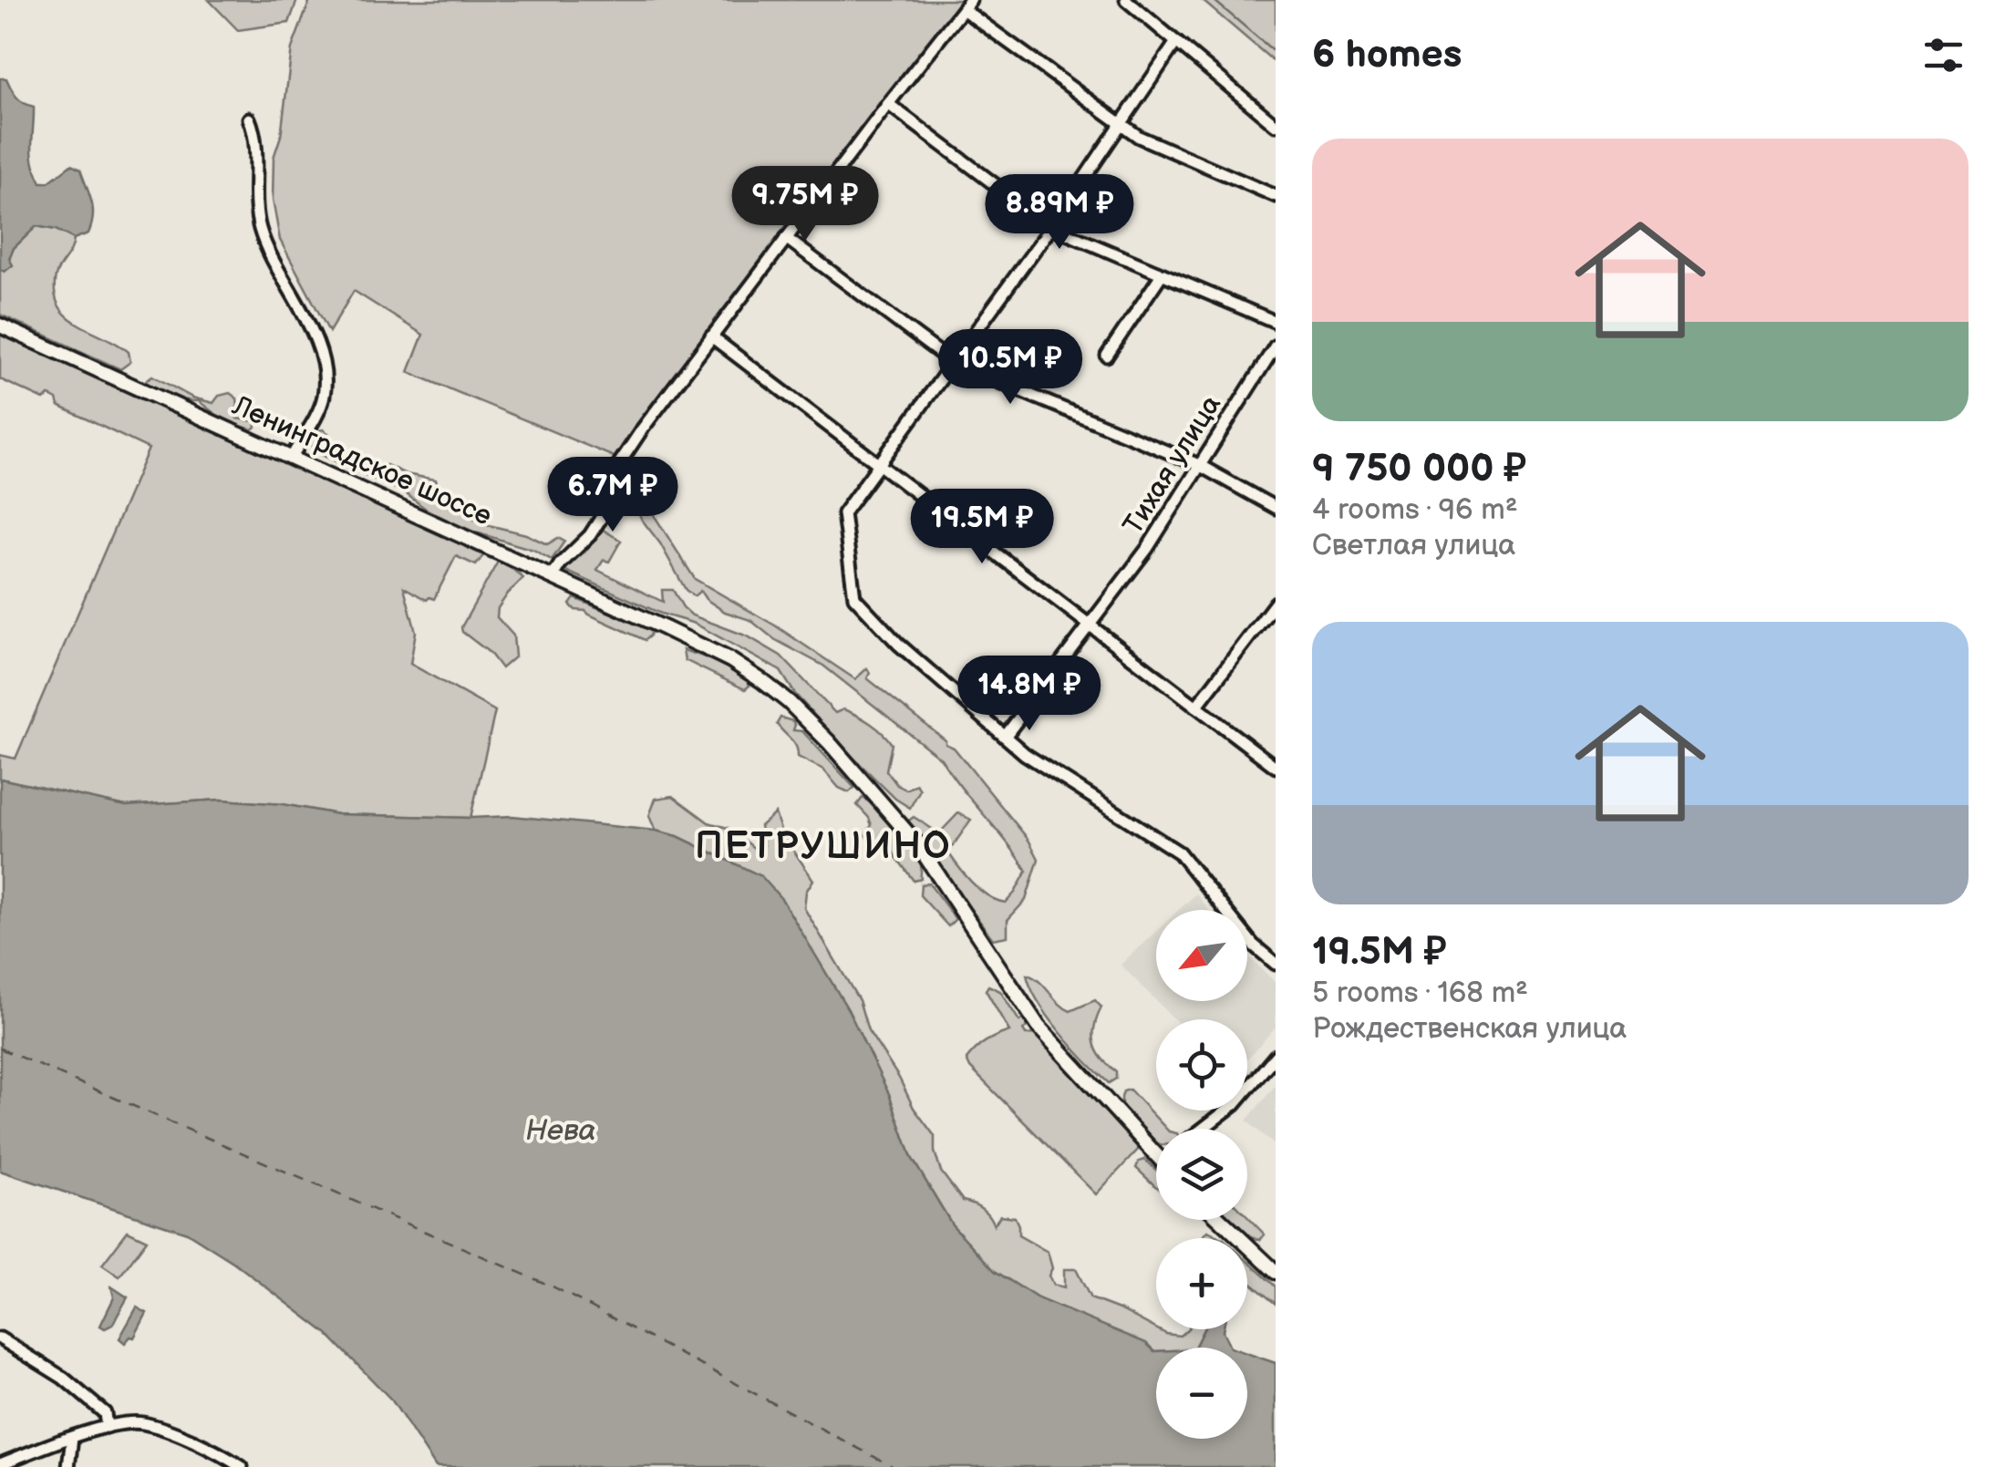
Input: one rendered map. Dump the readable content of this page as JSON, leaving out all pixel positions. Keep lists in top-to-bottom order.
{
  "streets": {
    "main road": ["Ленинградское шоссе"],
    "street": ["Тихая улица"]
  },
  "districts": ["ПЕТРУШИНО"],
  "water": ["Нева"],
  "north": "bottom left",
  "page": {
    "heading": "6 homes",
    "list": [
      {
        "name": "9 750 000 ₽",
        "note": "4 rooms · 96 m² · Светлая улица"
      },
      {
        "name": "19.5M ₽",
        "note": "5 rooms · 168 m² · Рождественская улица"
      }
    ],
    "price": [
      "9.75M ₽",
      "8.89M ₽",
      "10.5M ₽",
      "6.7M ₽",
      "19.5M ₽",
      "14.8M ₽"
    ],
    "map_buttons": ["+", "−"]
  }
}
